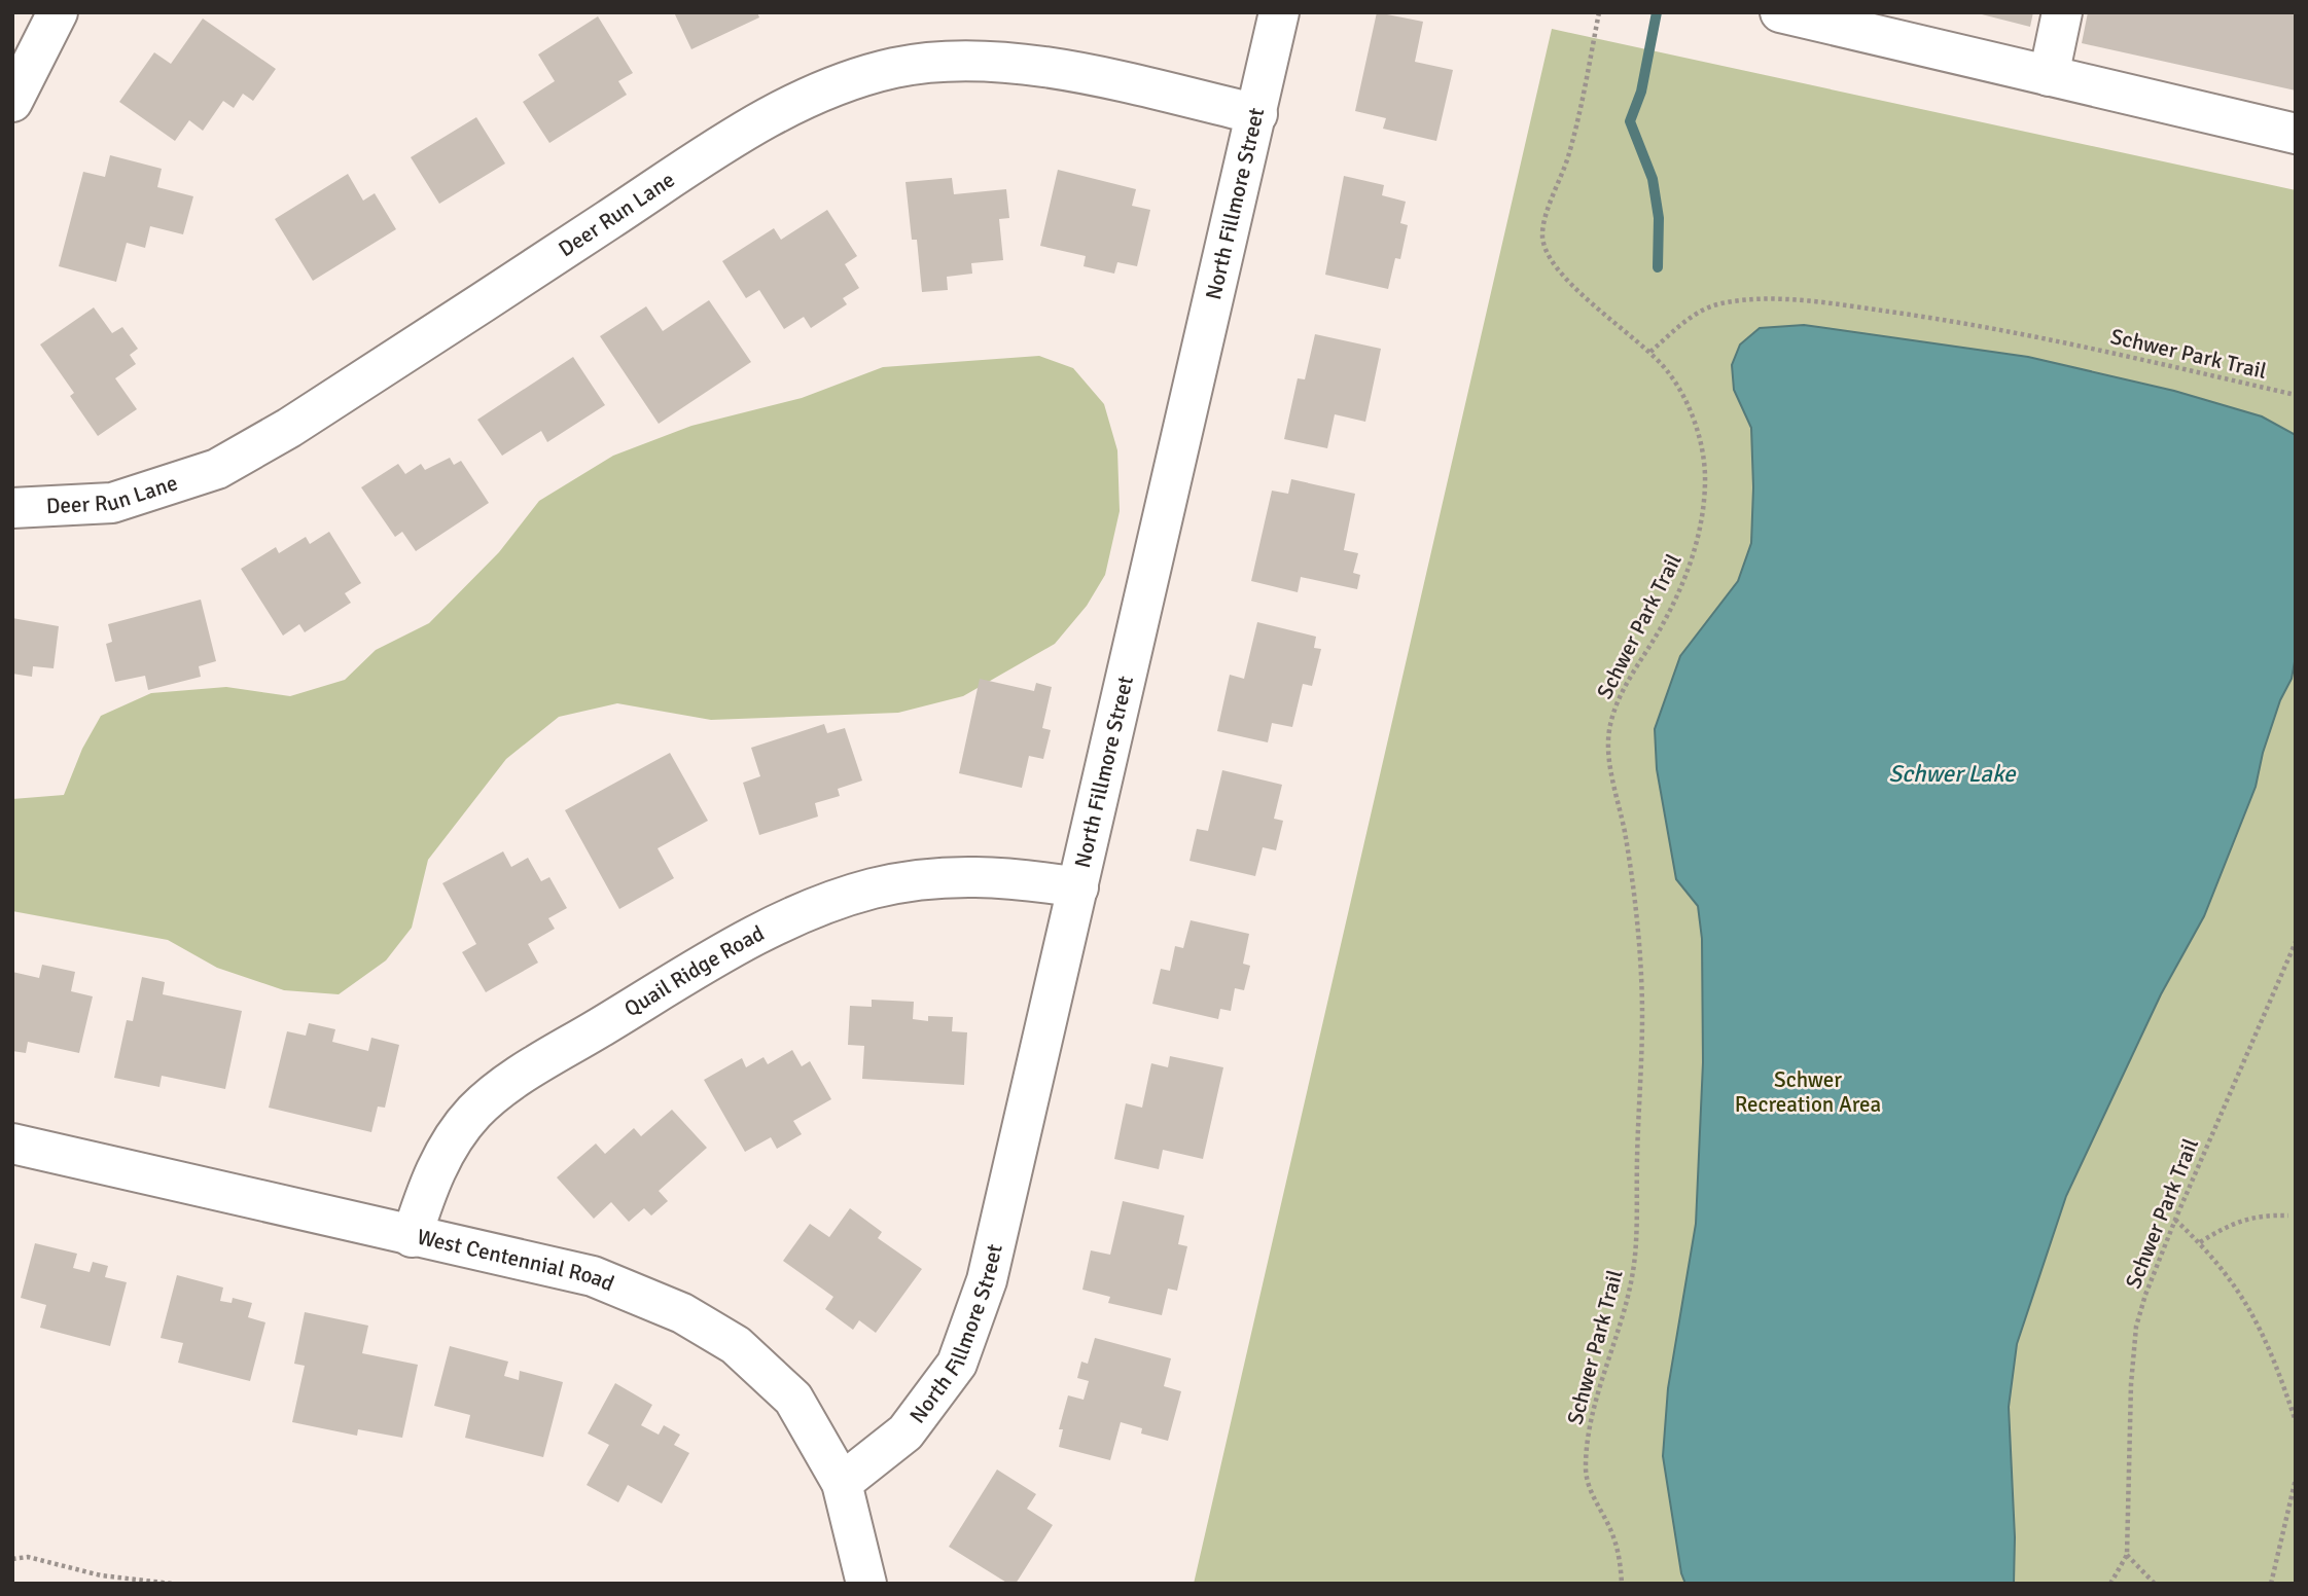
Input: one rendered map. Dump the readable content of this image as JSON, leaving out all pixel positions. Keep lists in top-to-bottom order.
{
  "streets": {
    "street": [
      "North Fillmore Street",
      "Deer Run Lane",
      "Quail Ridge Road",
      "West Centennial Road"
    ],
    "path": ["Schwer Park Trail"]
  },
  "crossings": [
    ["North Fillmore Street", "Deer Run Lane"],
    ["North Fillmore Street", "Quail Ridge Road"],
    ["North Fillmore Street", "West Centennial Road"],
    ["Quail Ridge Road", "West Centennial Road"]
  ],
  "water": ["Schwer Lake"],
  "parks": ["Schwer Recreation Area"]
}
